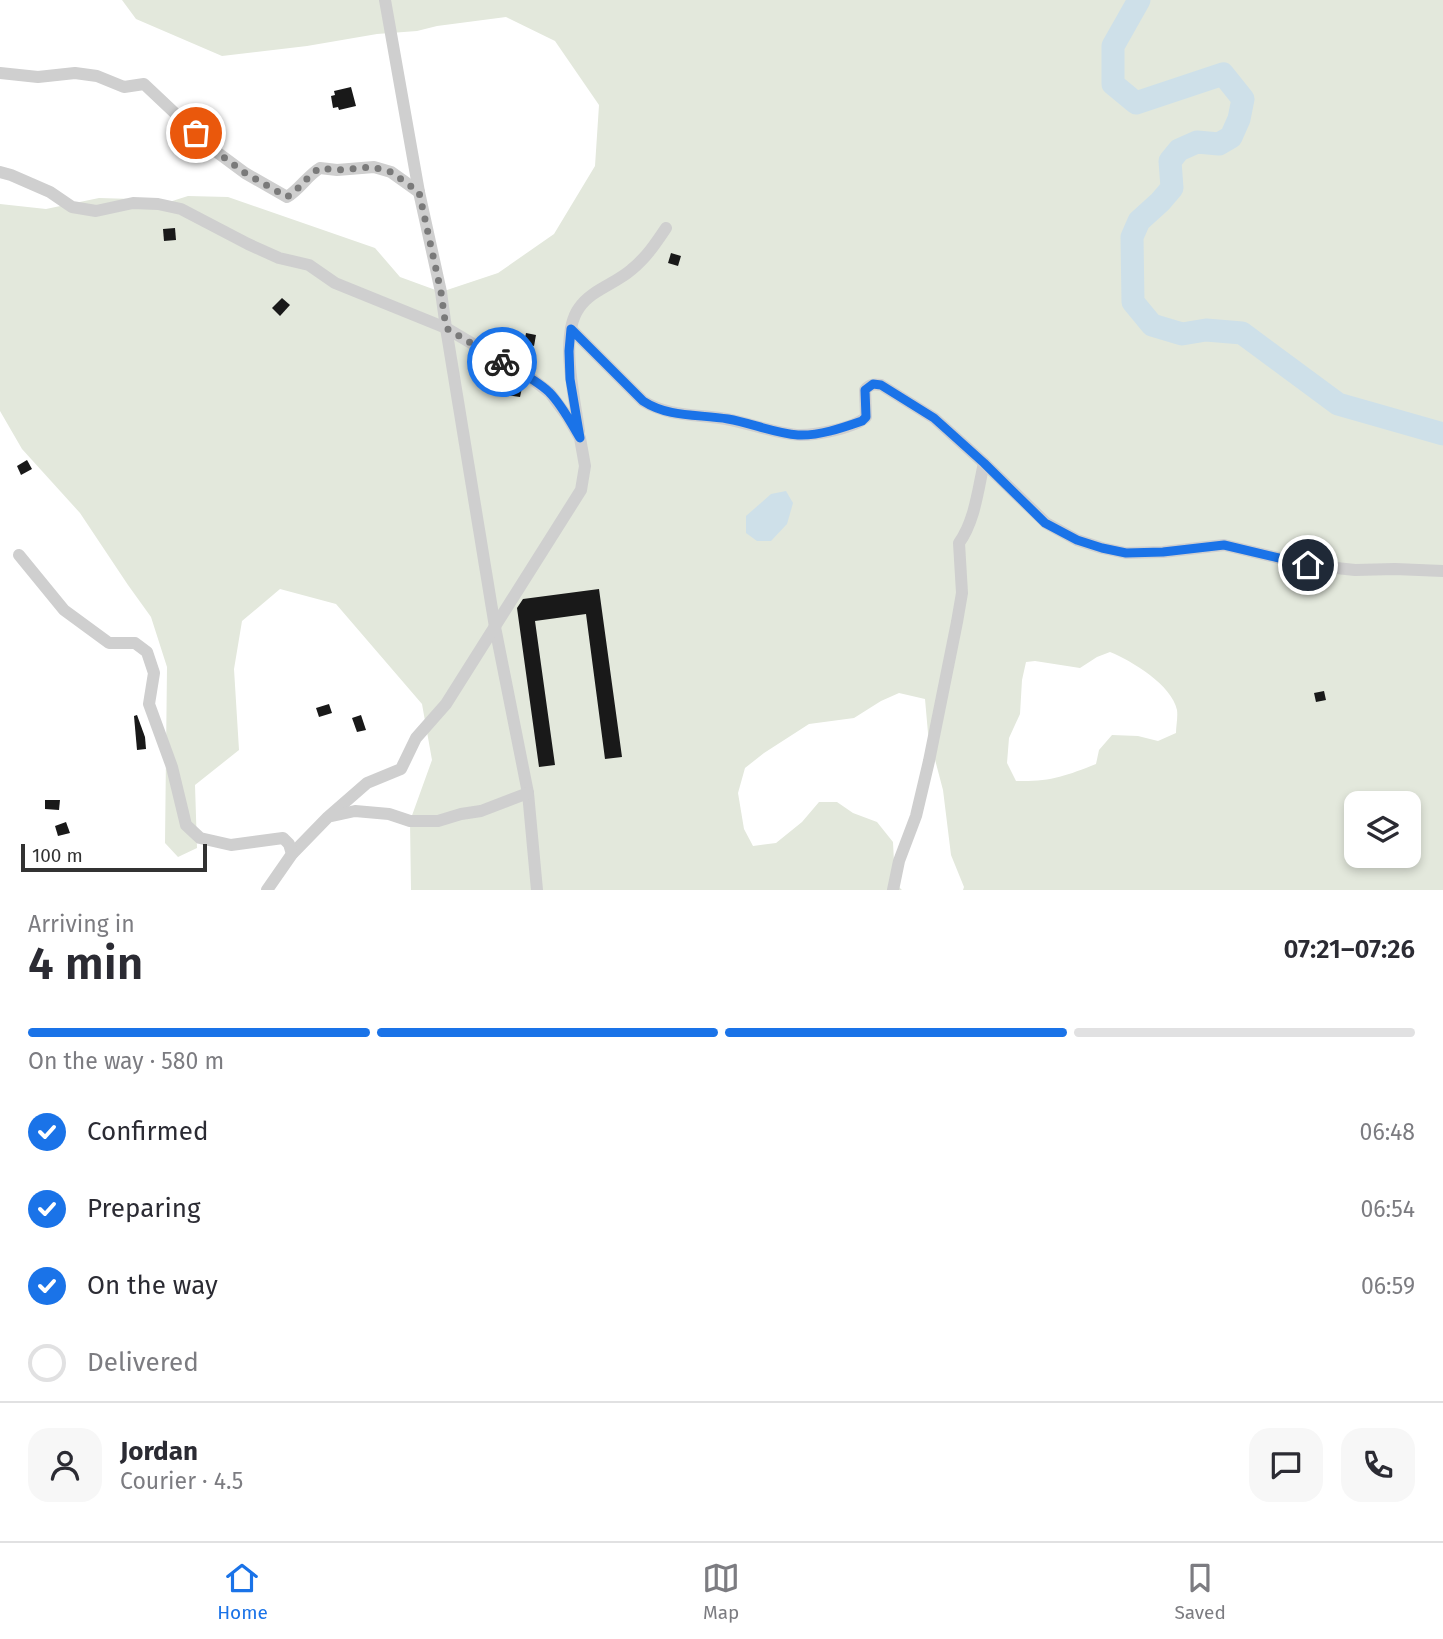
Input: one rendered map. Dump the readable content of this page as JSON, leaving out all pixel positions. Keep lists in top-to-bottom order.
{
  "scale_bar": "100 m",
  "page": {
    "scale": "100 m",
    "heading": ["4 min", "Arriving in", "07:21–07:26"],
    "panel": ["Jordan", "Courier · 4.5"],
    "bar": "On the way · 580 m",
    "list": [
      ["Confirmed", "06:48"],
      ["Preparing", "06:54"],
      ["On the way", "06:59"],
      "Delivered"
    ],
    "tabs": ["Home", "Map", "Saved"]
  }
}
